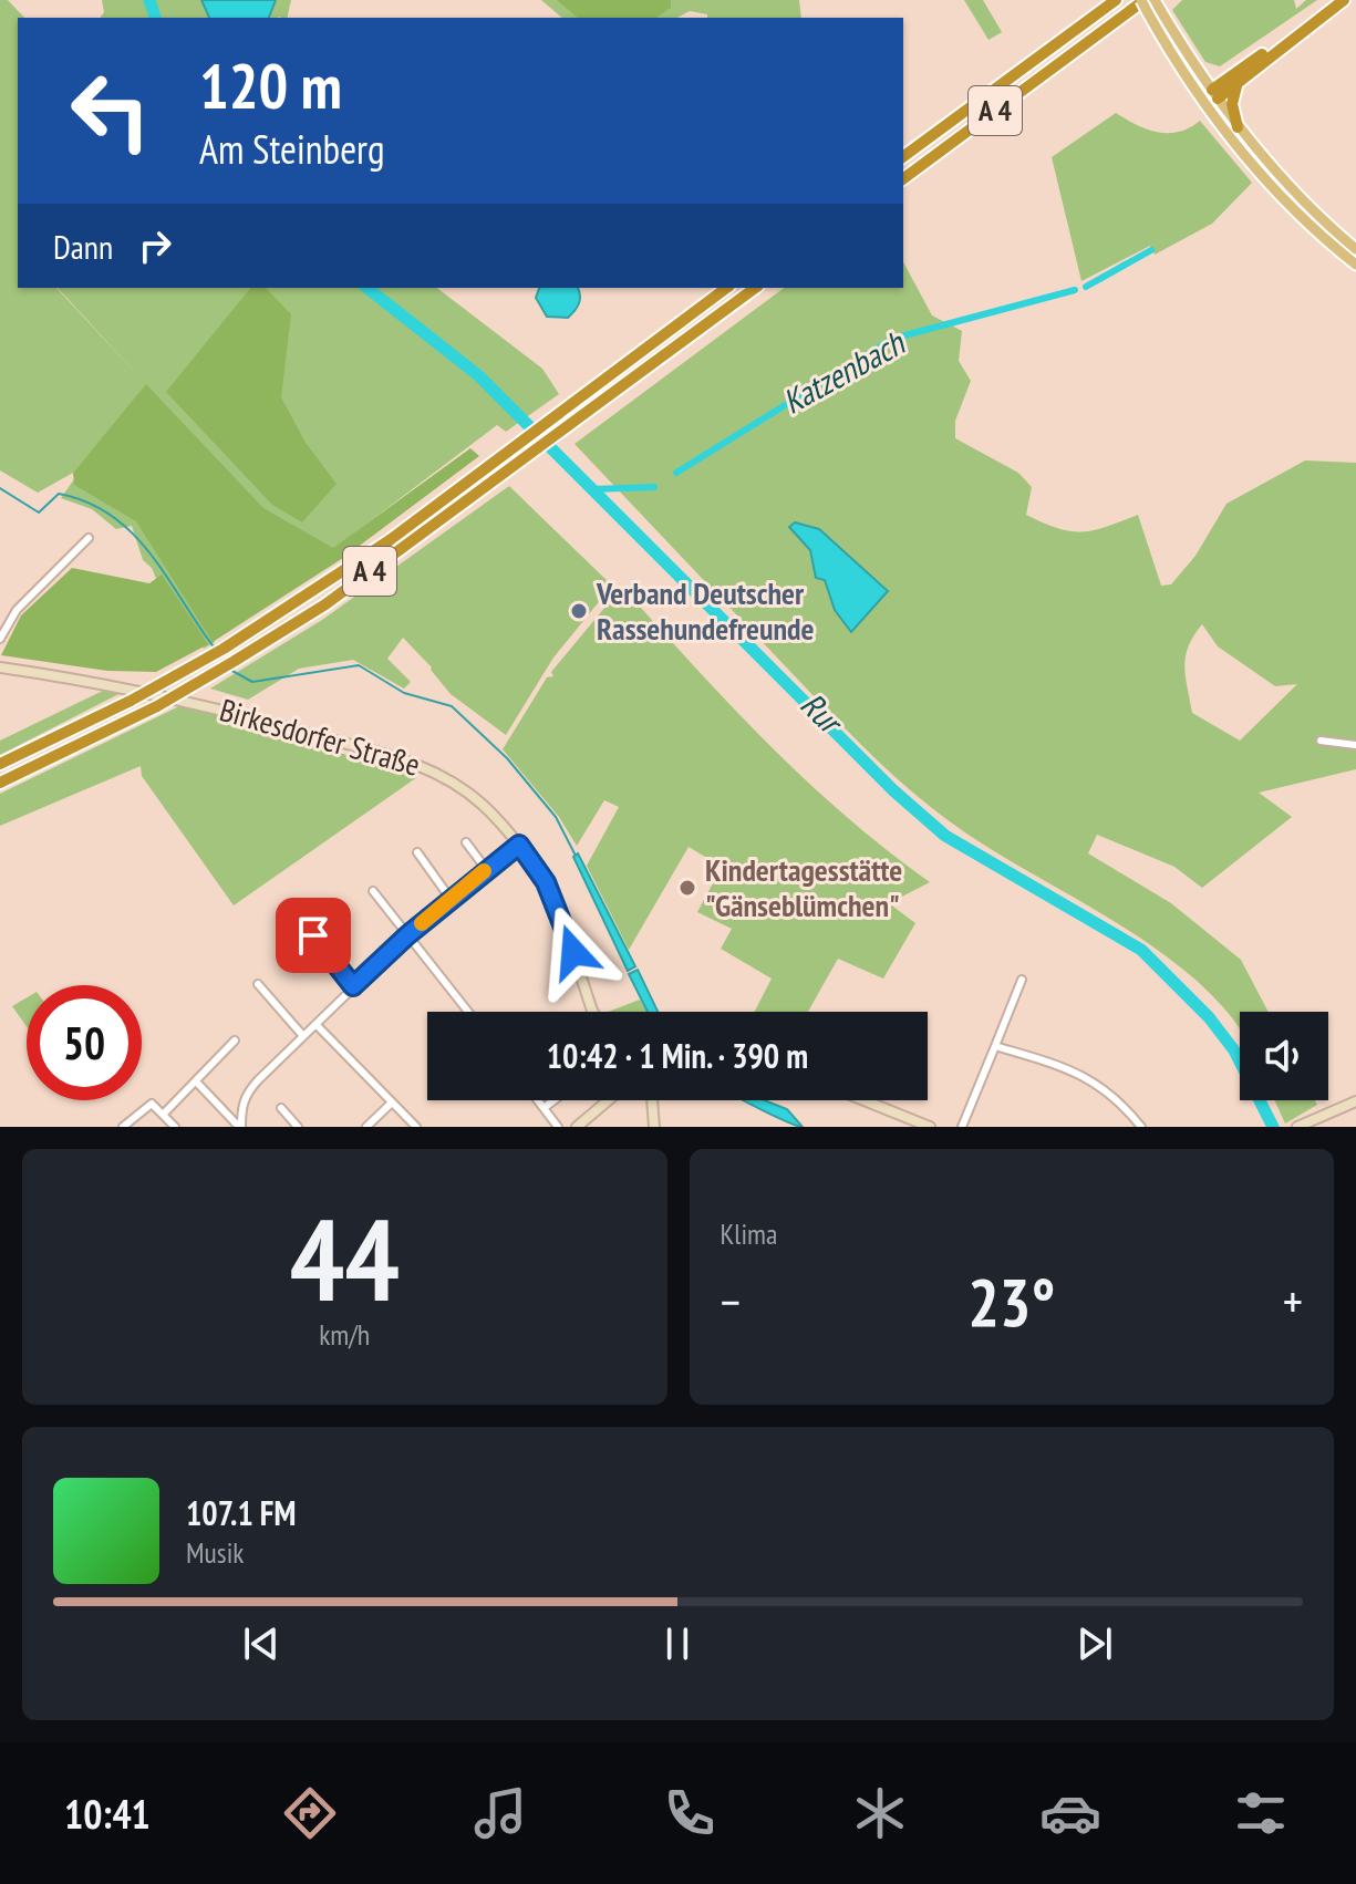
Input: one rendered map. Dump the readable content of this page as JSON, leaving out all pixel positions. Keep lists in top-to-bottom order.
{
  "streets": {
    "highway": ["A 4"],
    "main road": ["Birkesdorfer Straße"]
  },
  "water": ["Katzenbach", "Rur"],
  "places": ["Verband Deutscher Rassehundefreunde", "Kindertagesstätte \"Gänseblümchen\""],
  "page": {
    "turn": ["120 m", "Am Steinberg"],
    "then": "Dann",
    "limit": "50",
    "trip": "10:42 · 1 Min. · 390 m",
    "tile": [
      ["44", "km/h"],
      "Klima"
    ],
    "heat": ["−", "23°", "+"],
    "song": ["107.1 FM", "Musik"],
    "tabs": "10:41"
  }
}
